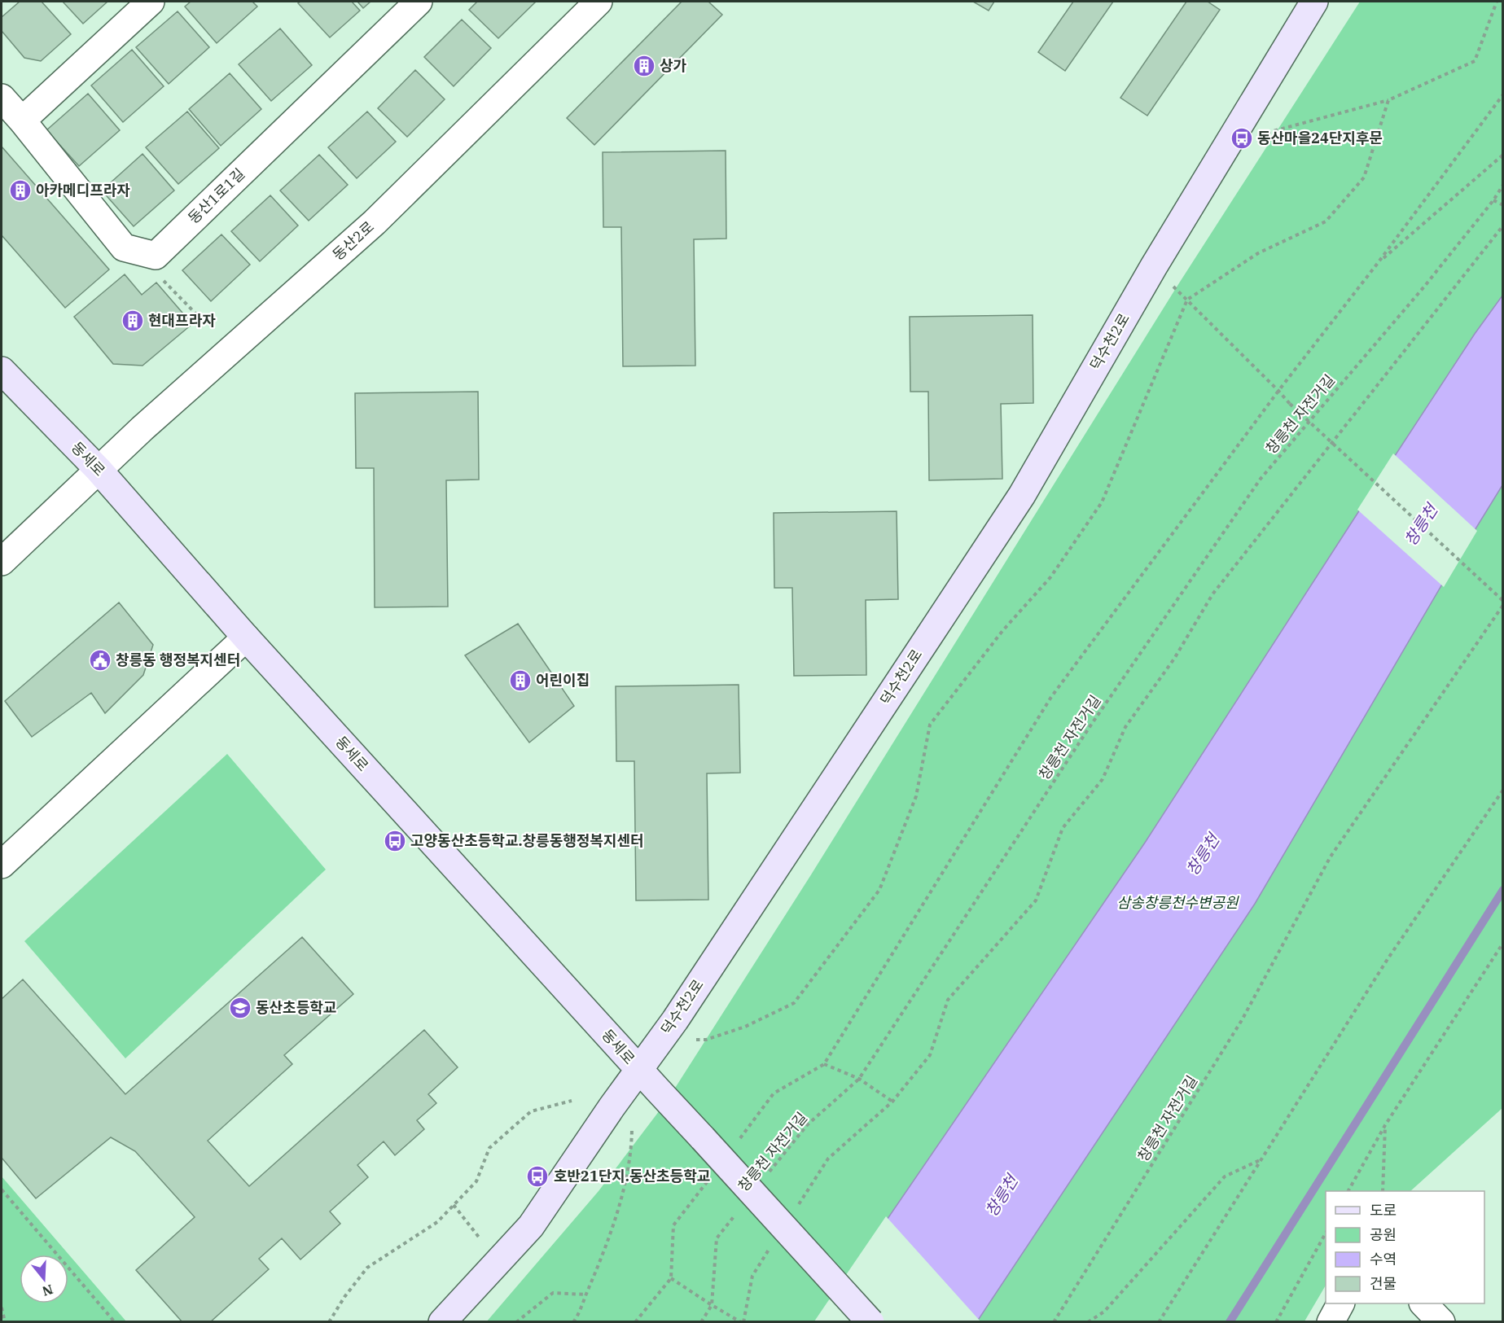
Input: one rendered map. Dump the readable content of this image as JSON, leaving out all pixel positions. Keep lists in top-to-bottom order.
{
  "streets": {
    "street": [
      "동산1로1길",
      "동산2로",
      "덕수천2로",
      "동세로"
    ],
    "path": ["창릉천 자전거길"]
  },
  "crossings": [
    ["동산2로", "동세로"],
    ["덕수천2로", "동세로"]
  ],
  "water": ["창릉천"],
  "parks": ["삼송창릉천수변공원"],
  "places": {
    "building": [
      "상가",
      "아카메디프라자",
      "현대프라자",
      "어린이집"
    ],
    "bus stop": ["동산마을24단지후문", "고양동산초등학교.창릉동행정복지센터", "호반21단지.동산초등학교"],
    "public building": ["창릉동 행정복지센터"],
    "school or university": ["동산초등학교"]
  },
  "legend": [
    "도로",
    "공원",
    "수역",
    "건물"
  ],
  "north": "bottom"
}
